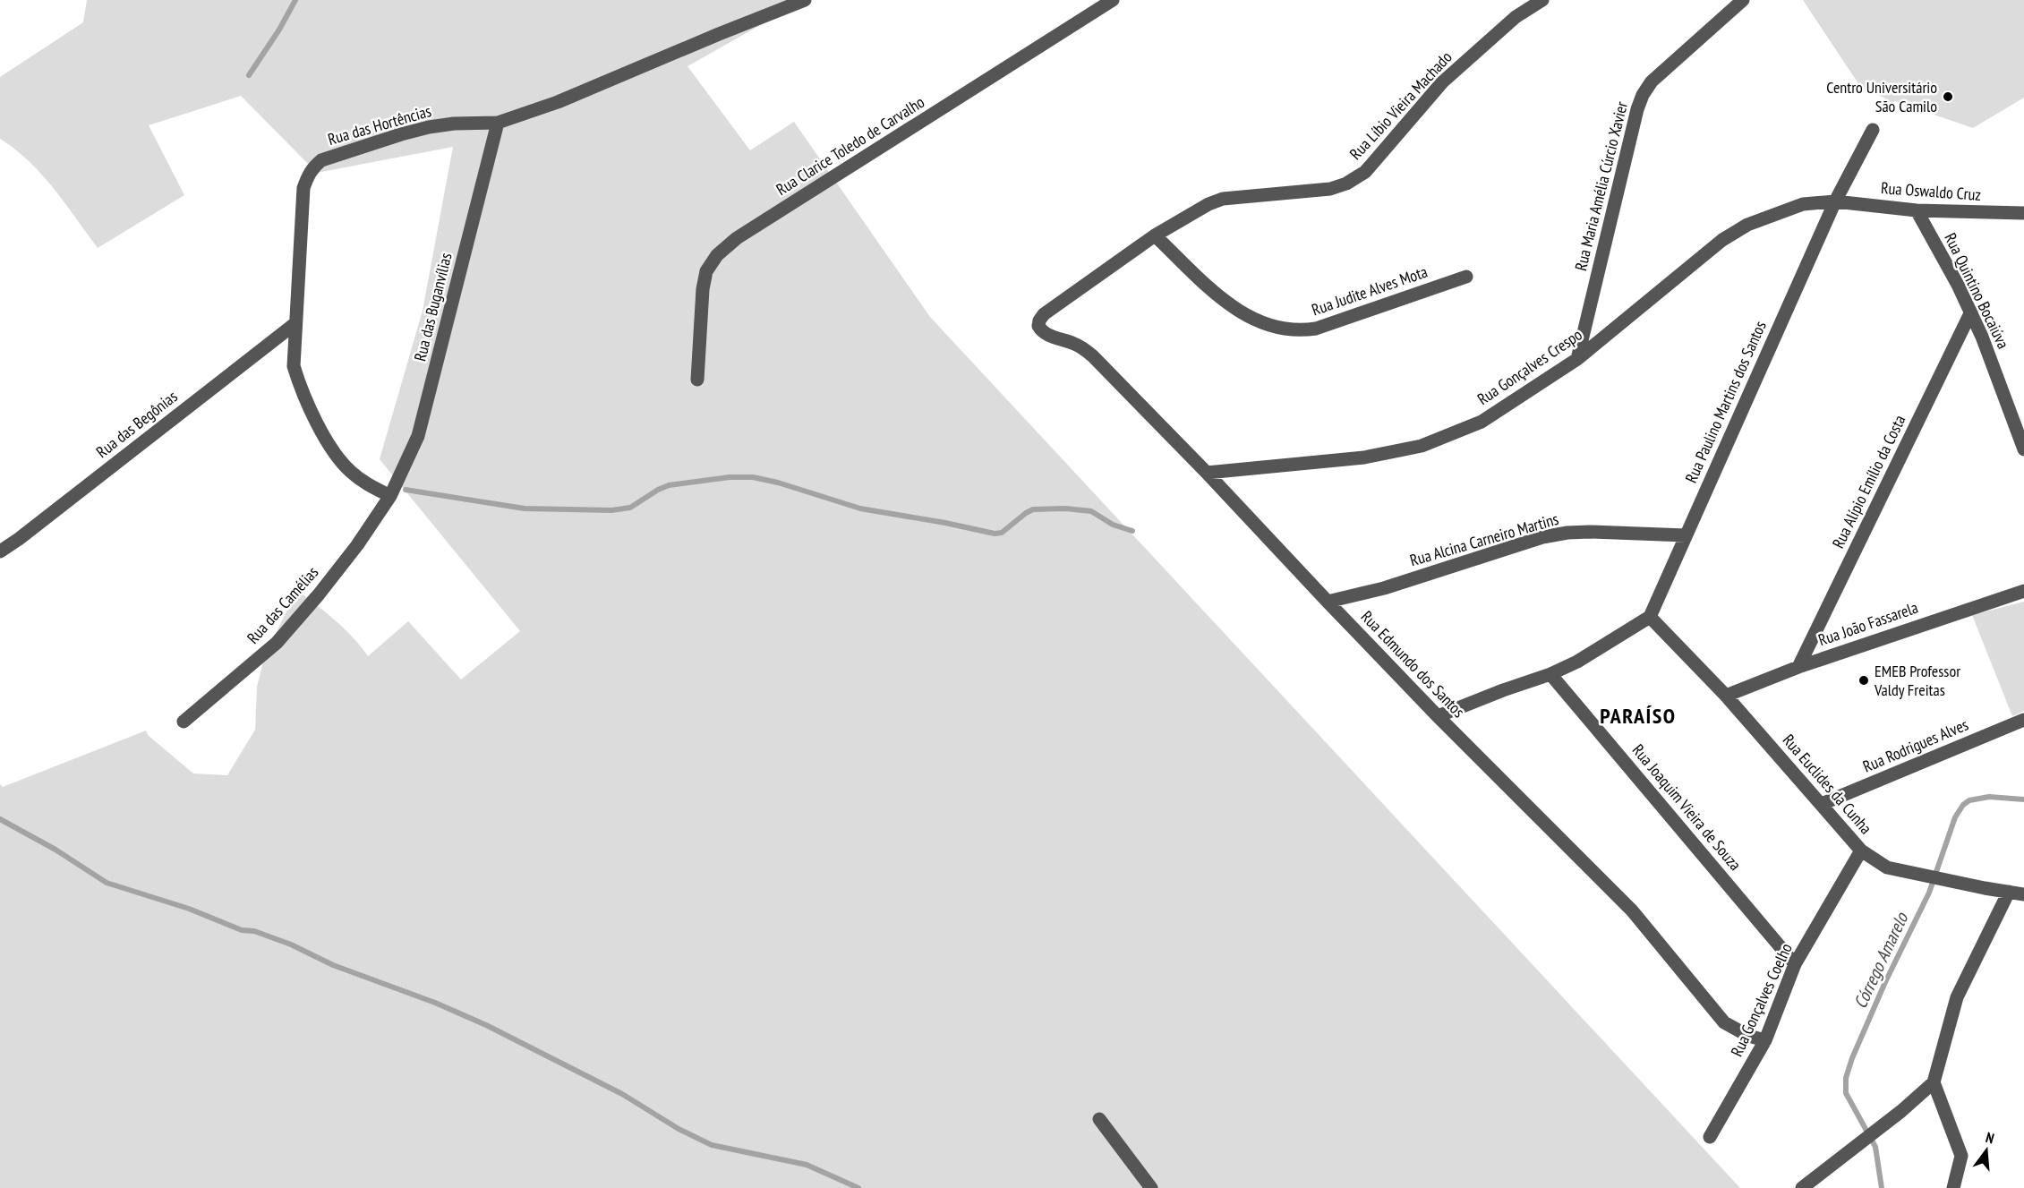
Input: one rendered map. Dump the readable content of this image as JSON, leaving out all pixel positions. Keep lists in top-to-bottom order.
{
  "streets": {
    "street": [
      "Rua Líbio Vieira Machado",
      "Rua das Hortências",
      "Rua Clarice Toledo de Carvalho",
      "Rua Maria Amélia Cúrcio Xavier",
      "Rua Oswaldo Cruz",
      "Rua Judite Alves Mota",
      "Rua Quintino Bocaiúva",
      "Rua das Buganvílias",
      "Rua Gonçalves Crespo",
      "Rua Paulino Martins dos Santos",
      "Rua das Begônias",
      "Rua Alípio Emílio da Costa",
      "Rua Alcina Carneiro Martins",
      "Rua das Camélias",
      "Rua João Fassarela",
      "Rua Edmundo dos Santos",
      "Rua Rodrigues Alves",
      "Rua Euclides da Cunha",
      "Rua Joaquim Vieira de Souza",
      "Rua Gonçalves Coelho"
    ]
  },
  "crossings": [
    ["Rua Líbio Vieira Machado", "Rua Judite Alves Mota"],
    ["Rua Líbio Vieira Machado", "Rua Edmundo dos Santos"],
    ["Rua das Hortências", "Rua das Buganvílias"],
    ["Rua das Hortências", "Rua das Begônias"],
    ["Rua das Hortências", "Rua das Camélias"],
    ["Rua Maria Amélia Cúrcio Xavier", "Rua Gonçalves Crespo"],
    ["Rua Oswaldo Cruz", "Rua Quintino Bocaiúva"],
    ["Rua Oswaldo Cruz", "Rua Gonçalves Crespo"],
    ["Rua Oswaldo Cruz", "Rua Paulino Martins dos Santos"],
    ["Rua Quintino Bocaiúva", "Rua Alípio Emílio da Costa"],
    ["Rua das Buganvílias", "Rua das Camélias"],
    ["Rua Gonçalves Crespo", "Rua Paulino Martins dos Santos"],
    ["Rua Gonçalves Crespo", "Rua Edmundo dos Santos"],
    ["Rua Paulino Martins dos Santos", "Rua Alcina Carneiro Martins"],
    ["Rua Paulino Martins dos Santos", "Rua Euclides da Cunha"],
    ["Rua Alípio Emílio da Costa", "Rua João Fassarela"],
    ["Rua Alcina Carneiro Martins", "Rua Edmundo dos Santos"],
    ["Rua João Fassarela", "Rua Euclides da Cunha"],
    ["Rua Edmundo dos Santos", "Rua Gonçalves Coelho"],
    ["Rua Rodrigues Alves", "Rua Euclides da Cunha"],
    ["Rua Euclides da Cunha", "Rua Gonçalves Coelho"],
    ["Rua Joaquim Vieira de Souza", "Rua Gonçalves Coelho"]
  ],
  "districts": ["PARAÍSO"],
  "water": ["Córrego Amarelo"],
  "places": ["Centro Universitário São Camilo", "EMEB Professor Valdy Freitas"],
  "north": "top"
}
